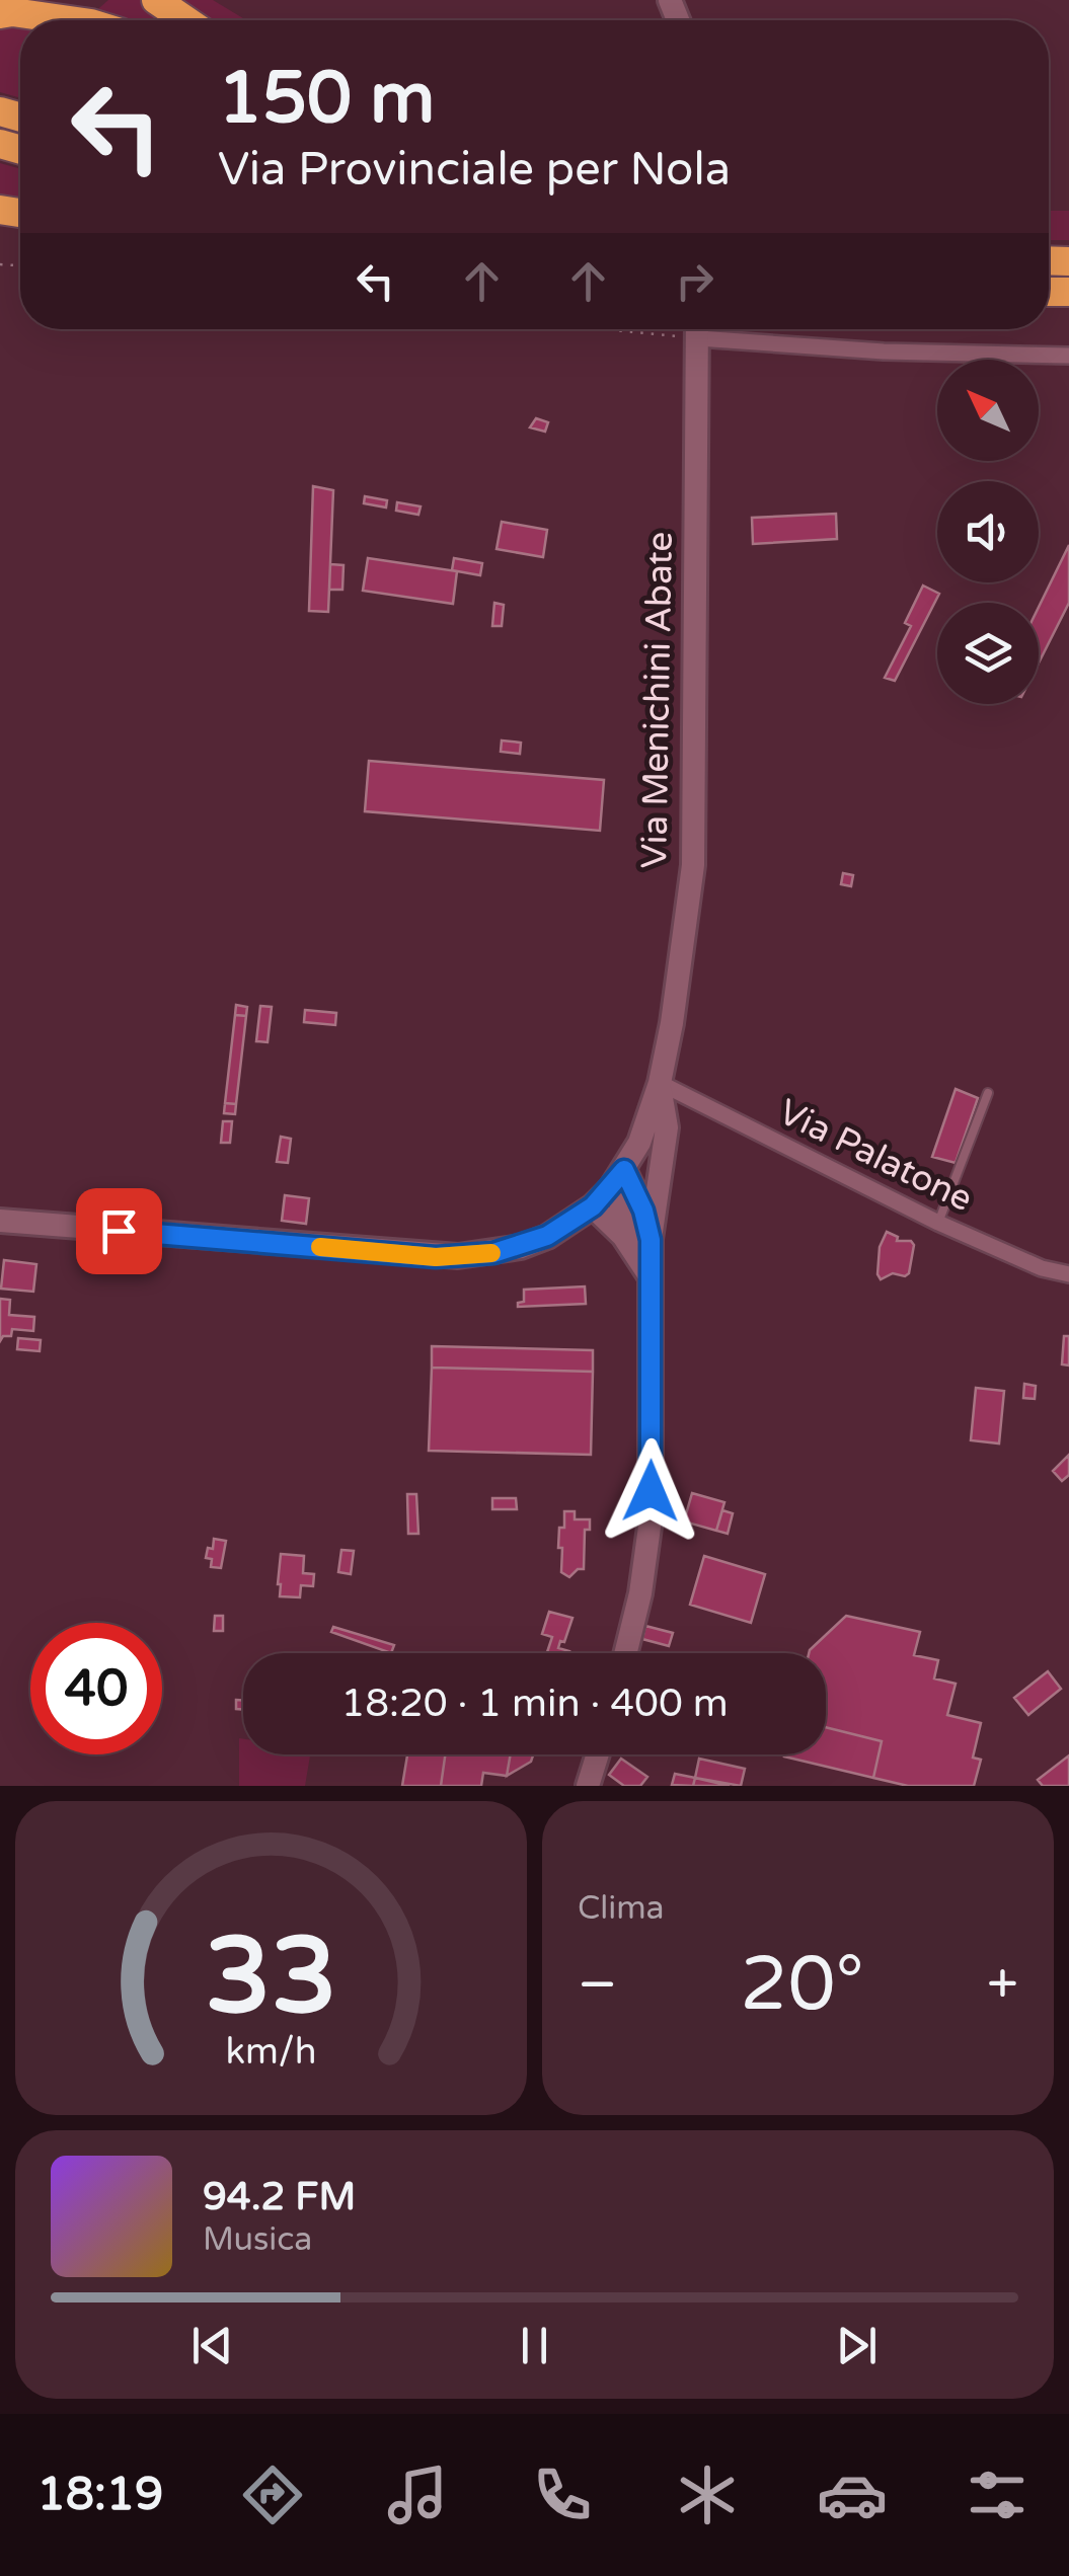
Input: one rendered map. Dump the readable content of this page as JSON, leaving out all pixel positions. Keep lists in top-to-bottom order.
{
  "streets": {
    "street": ["Via Menichini Abate", "Via Palatone"]
  },
  "crossings": [
    ["Via Menichini Abate", "Via Palatone"]
  ],
  "north": "top left",
  "page": {
    "turn": ["150 m", "Via Provinciale per Nola"],
    "limit": "40",
    "trip": "18:20 · 1 min · 400 m",
    "tile": "Clima",
    "heat": ["−", "20°", "+"],
    "song": ["94.2 FM", "Musica"],
    "tabs": "18:19",
    "gauge": ["33", "km/h"]
  }
}
